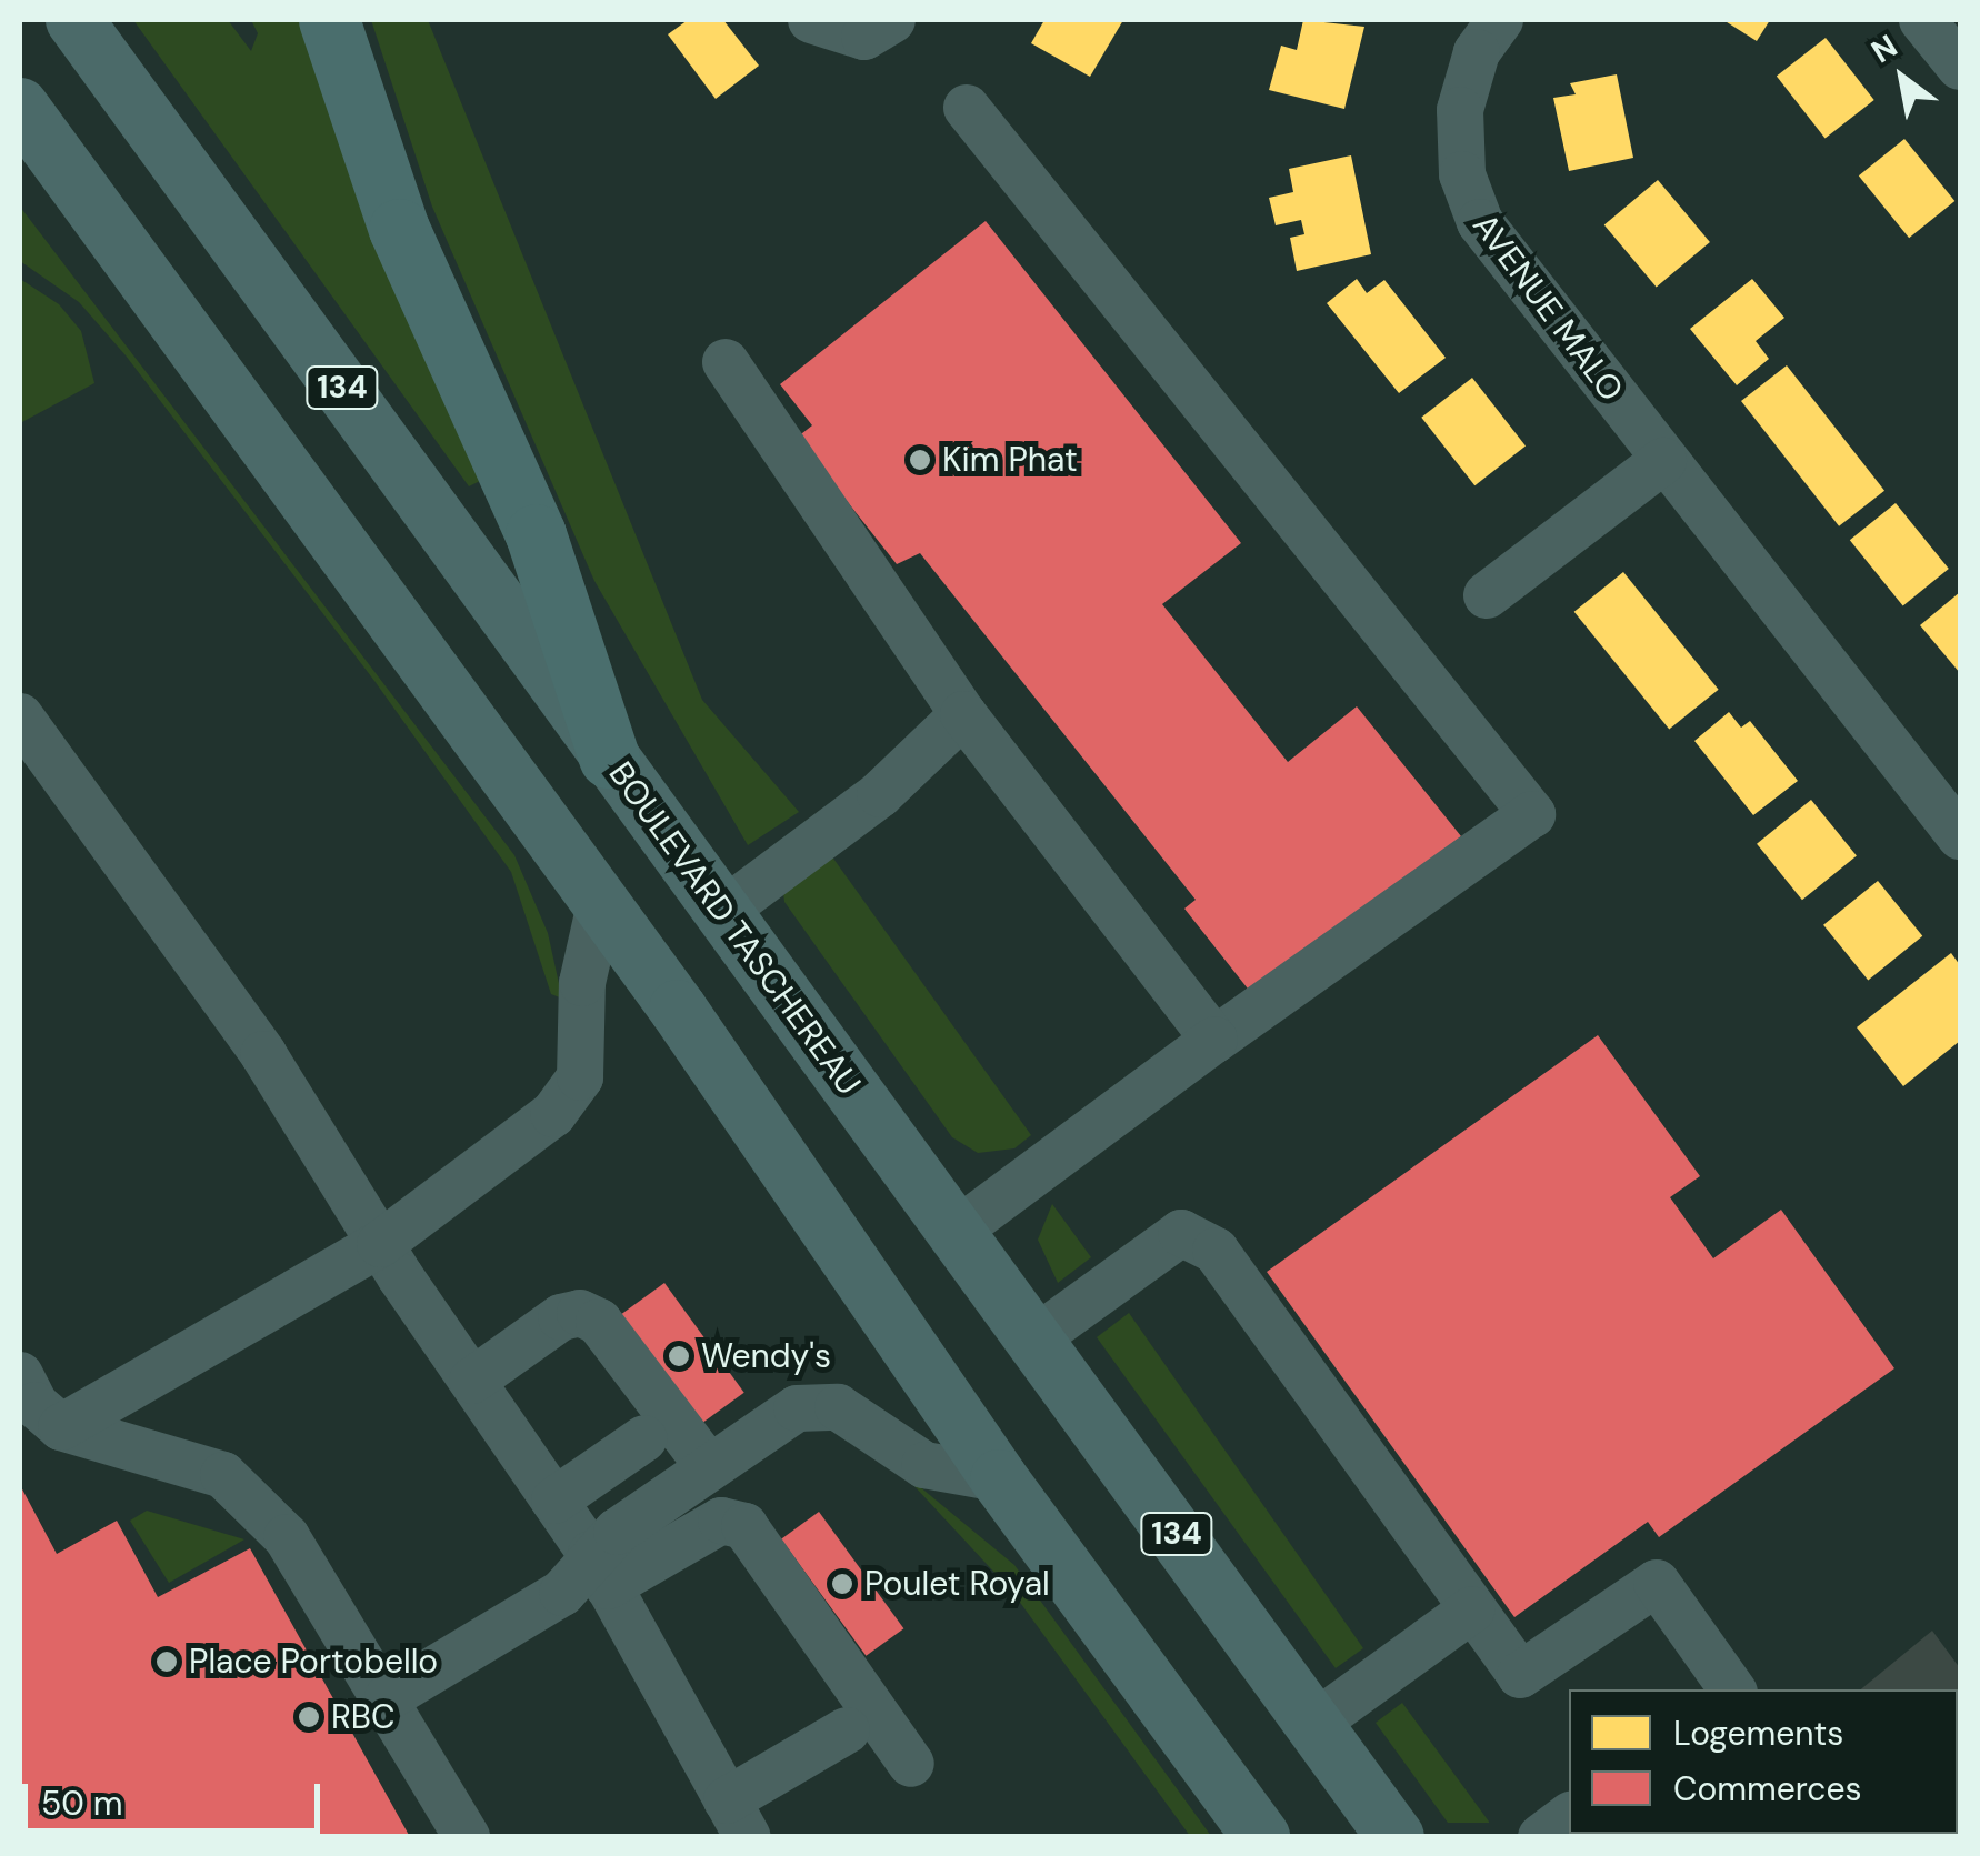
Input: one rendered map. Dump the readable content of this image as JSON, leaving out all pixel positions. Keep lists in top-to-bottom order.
{
  "streets": {
    "main road": ["134", "BOULEVARD TASCHEREAU"],
    "street": ["AVENUE MALO"]
  },
  "places": [
    "Kim Phat",
    "Wendy's",
    "Poulet Royal",
    "Place Portobello",
    "RBC"
  ],
  "legend": ["Logements", "Commerces"],
  "scale_bar": "50 m",
  "north": "top left"
}
